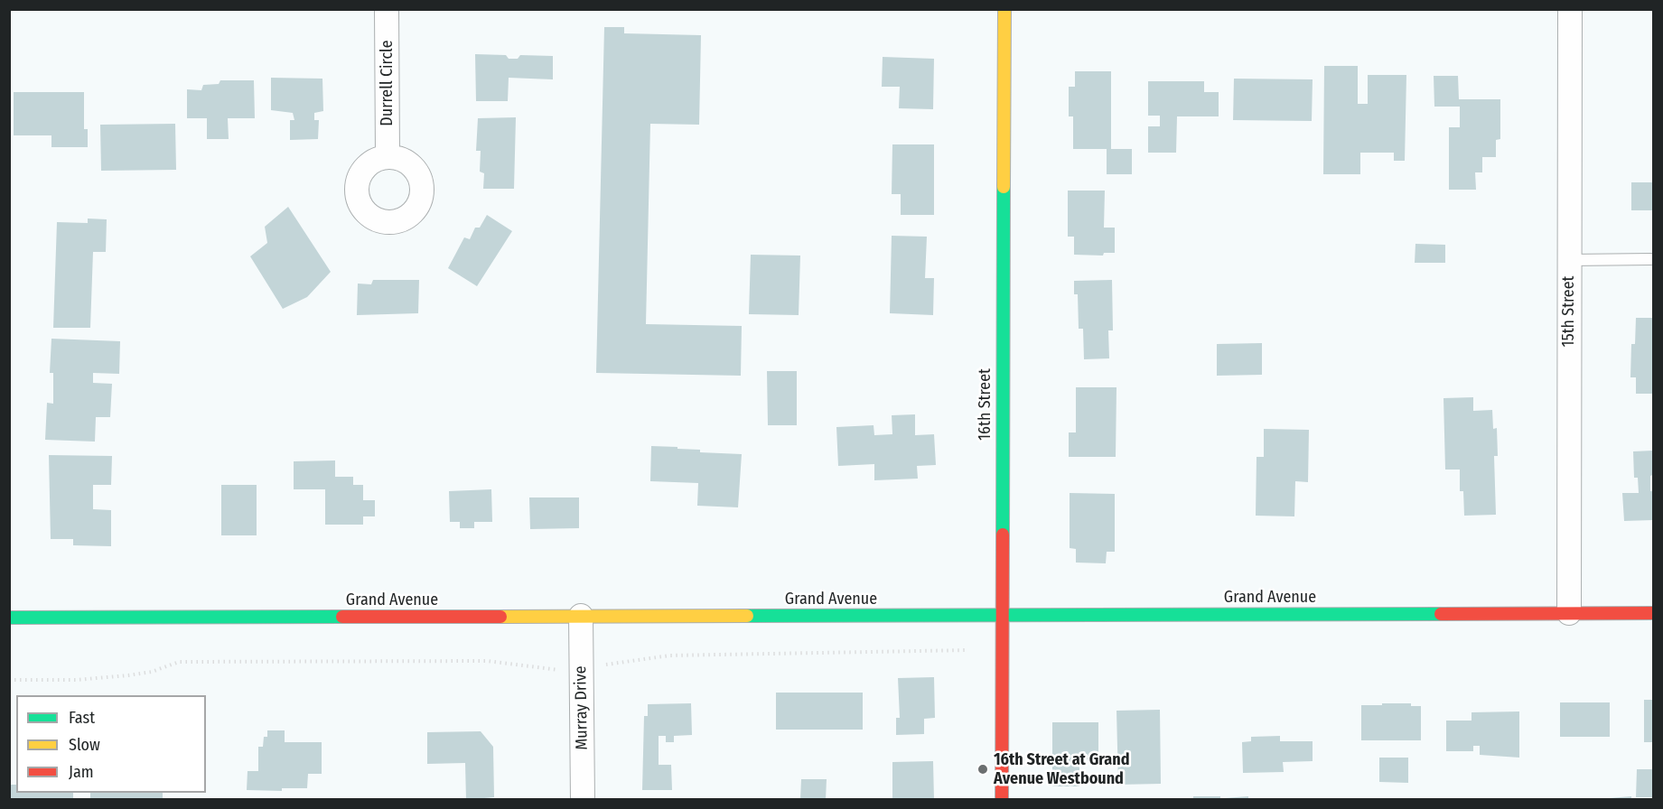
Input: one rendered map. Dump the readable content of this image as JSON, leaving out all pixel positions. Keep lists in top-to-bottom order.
{
  "streets": {
    "main road": ["16th Street", "Grand Avenue"],
    "street": ["Durrell Circle", "15th Street", "Murray Drive"]
  },
  "crossings": [
    ["15th Street", "Grand Avenue"],
    ["16th Street", "Grand Avenue"],
    ["Grand Avenue", "Murray Drive"]
  ],
  "places": ["16th Street at Grand Avenue Westbound"],
  "legend": ["Fast", "Slow", "Jam"]
}
